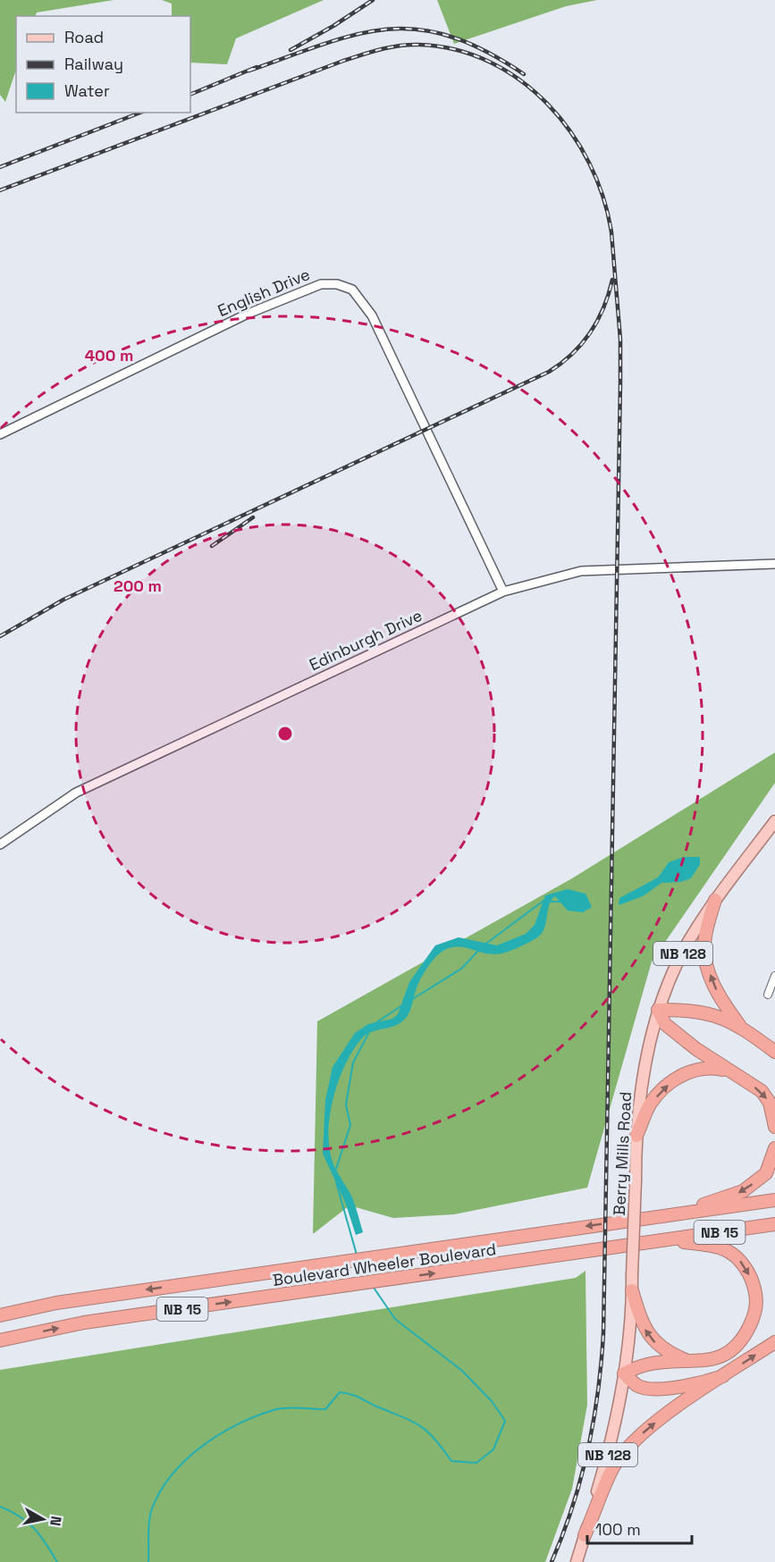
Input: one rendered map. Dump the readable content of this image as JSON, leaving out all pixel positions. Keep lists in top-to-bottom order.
{
  "streets": {
    "highway": ["NB 15", "Boulevard Wheeler Boulevard"],
    "main road": ["NB 128", "Berry Mills Road"],
    "street": ["English Drive", "Edinburgh Drive"]
  },
  "crossings": [
    ["English Drive", "Edinburgh Drive"],
    ["NB 128", "Berry Mills Road"]
  ],
  "legend": ["Road", "Railway", "Water"],
  "scale_bar": "100 m",
  "north": "right",
  "rings": ["400 m", "200 m"]
}
